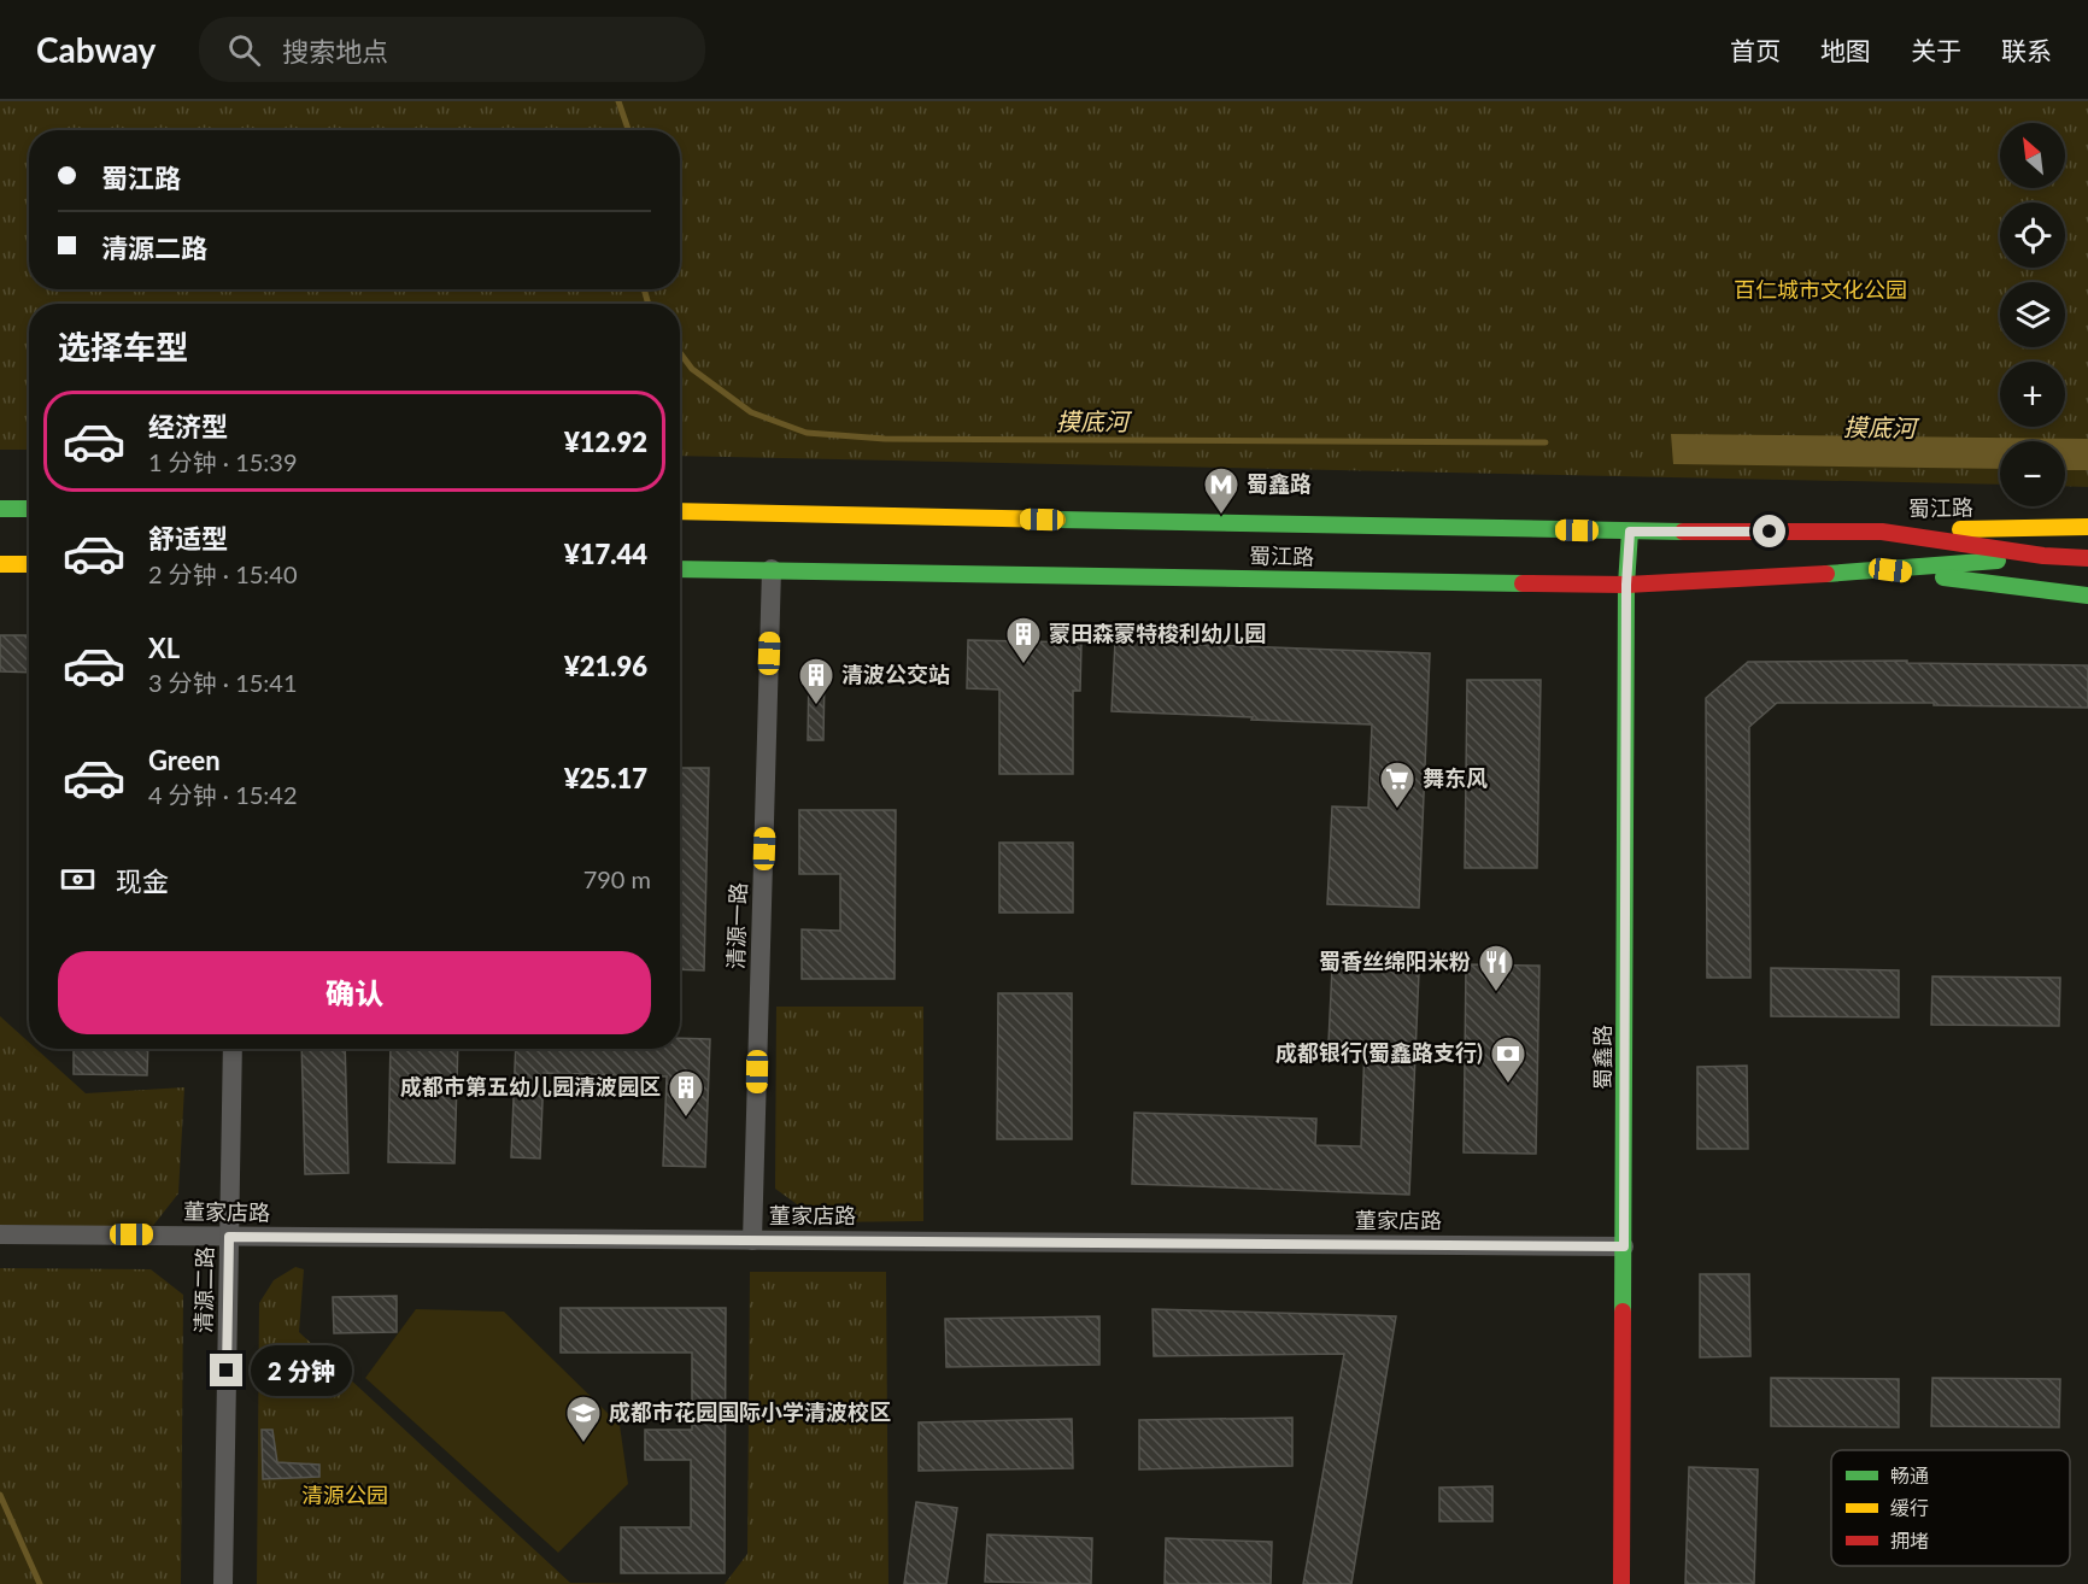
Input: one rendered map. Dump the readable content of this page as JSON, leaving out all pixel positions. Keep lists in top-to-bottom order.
{
  "streets": {
    "street": [
      "蜀江路",
      "清源一路",
      "蜀鑫路",
      "董家店路",
      "清源二路"
    ]
  },
  "crossings": [
    ["蜀江路", "清源一路"],
    ["蜀江路", "蜀鑫路"],
    ["清源一路", "董家店路"],
    ["蜀鑫路", "董家店路"],
    ["董家店路", "清源二路"]
  ],
  "water": ["摸底河"],
  "parks": ["百仁城市文化公园", "清源公园"],
  "places": {
    "metro station": ["蜀鑫路"],
    "building": ["蒙田森蒙特梭利幼儿园", "清波公交站", "成都市第五幼儿园清波园区"],
    "supermarket": ["舞东风"],
    "restaurant": ["蜀香丝绵阳米粉"],
    "bank": ["成都银行(蜀鑫路支行)"],
    "school or university": ["成都市花园国际小学清波校区"]
  },
  "legend": ["畅通", "缓行", "拥堵"],
  "north": "top left",
  "page": {
    "header": "Cabway",
    "search": "搜索地点",
    "nav": [
      "首页",
      "地图",
      "关于",
      "联系"
    ],
    "map_buttons": ["+", "−"],
    "banner": ["蜀江路", "清源二路"],
    "heading": "选择车型",
    "list": [
      {
        "name": "经济型",
        "note": "1 分钟 · 15:39",
        "value": "¥12.92"
      },
      {
        "name": "舒适型",
        "note": "2 分钟 · 15:40",
        "value": "¥17.44"
      },
      {
        "name": "XL",
        "note": "3 分钟 · 15:41",
        "value": "¥21.96"
      },
      {
        "name": "Green",
        "note": "4 分钟 · 15:42",
        "value": "¥25.17"
      }
    ],
    "pay": ["现金", "790 m"],
    "buttons": "确认",
    "bubble": "2 分钟"
  }
}
